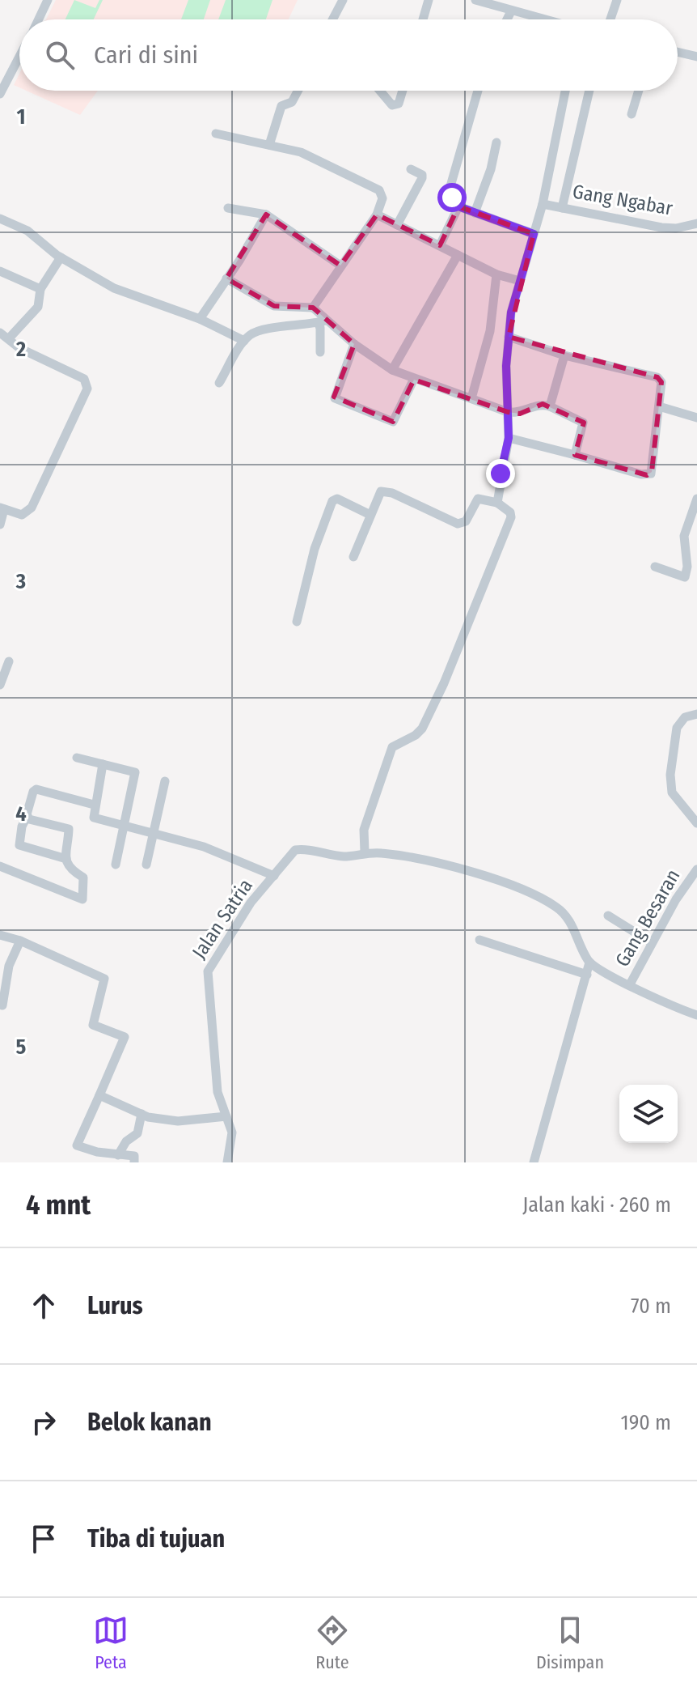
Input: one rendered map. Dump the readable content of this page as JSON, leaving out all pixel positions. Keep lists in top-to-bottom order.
{
  "streets": {
    "street": ["Gang Ngabar", "Gang Besaran", "Jalan Satria"]
  },
  "page": {
    "search": "Cari di sini",
    "heading": ["4 mnt", "Jalan kaki · 260 m"],
    "list": [
      ["Lurus", "70 m"],
      ["Belok kanan", "190 m"],
      "Tiba di tujuan"
    ],
    "nav": ["Peta", "Rute", "Disimpan"]
  },
  "grid": {
    "rows": [
      "1",
      "2",
      "3",
      "4",
      "5"
    ]
  }
}
